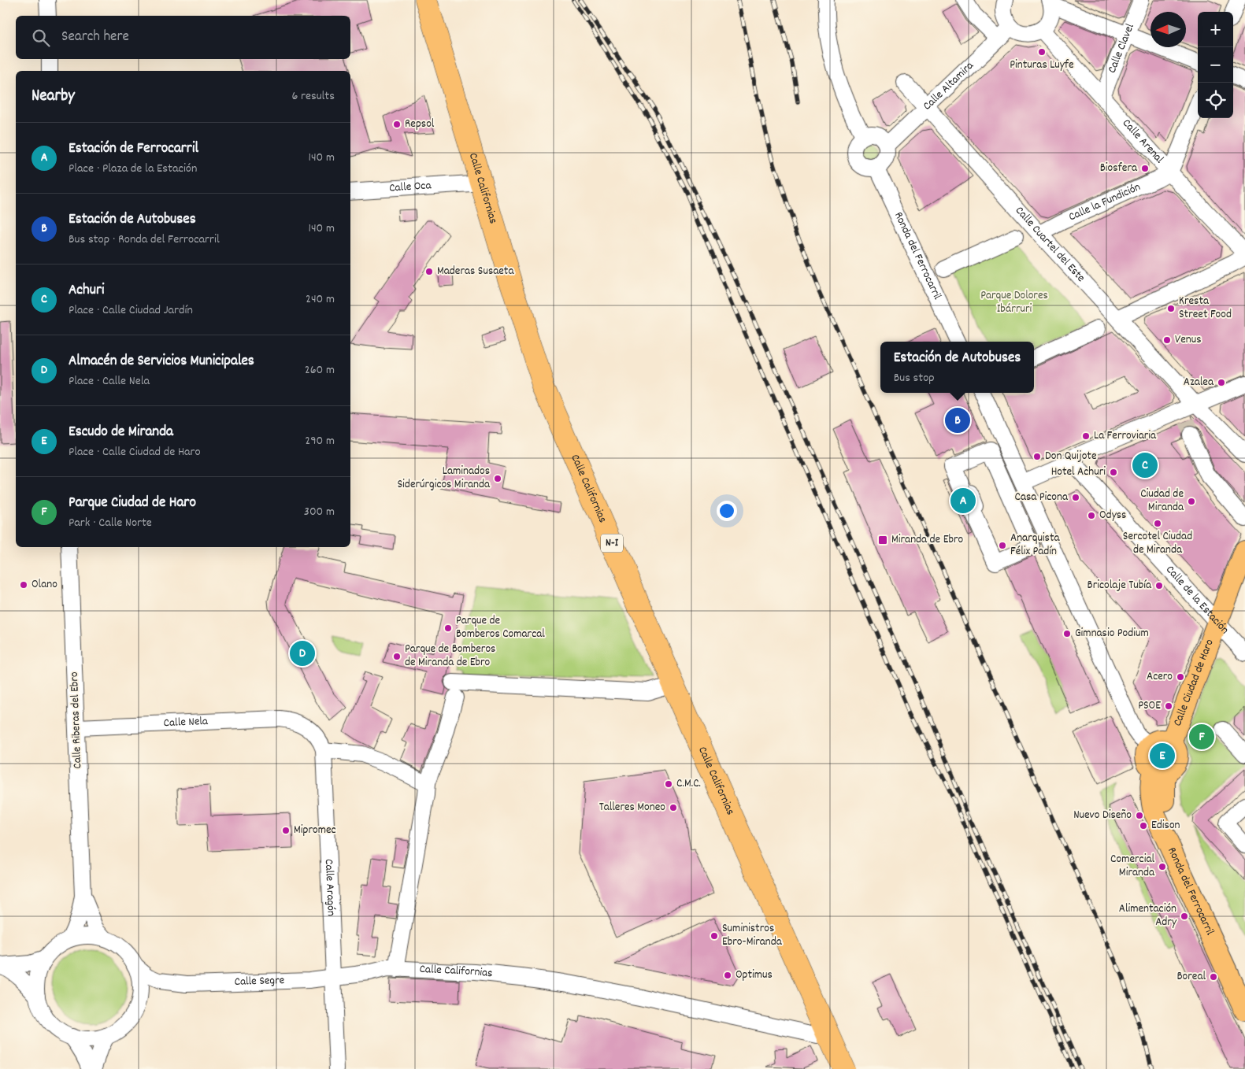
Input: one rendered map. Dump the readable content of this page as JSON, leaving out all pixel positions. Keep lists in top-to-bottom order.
{
  "streets": {
    "highway": ["Calle Californias", "N-I"],
    "main road": ["Ronda del Ferrocarril", "Calle Ciudad de Haro"],
    "street": [
      "Calle Clavel",
      "Calle Altamira",
      "Calle Arenal",
      "Calle Oca",
      "Calle la Fundición",
      "Calle Cuartel del Este",
      "Calle de la Estación",
      "Calle Riberas del Ebro",
      "Calle Nela",
      "Calle Aragón",
      "Calle Segre"
    ]
  },
  "crossings": [
    ["Calle Clavel", "Calle Arenal"],
    ["Calle Altamira", "Calle Cuartel del Este"],
    ["Calle Altamira", "Ronda del Ferrocarril"],
    ["Calle Arenal", "Calle la Fundición"],
    ["Calle Oca", "Calle Californias"],
    ["Calle Californias", "Calle Aragón"],
    ["Calle Californias", "Calle Segre"],
    ["Calle la Fundición", "Calle Cuartel del Este"],
    ["Ronda del Ferrocarril", "Calle Ciudad de Haro"],
    ["Calle de la Estación", "Calle Ciudad de Haro"],
    ["Calle Riberas del Ebro", "Calle Nela"],
    ["Calle Riberas del Ebro", "Calle Segre"],
    ["Calle Nela", "Calle Aragón"],
    ["Calle Aragón", "Calle Segre"]
  ],
  "parks": ["Parque Dolores Ibárruri"],
  "places": {
    "other": [
      "Pinturas Luyfe",
      "Repsol",
      "Biosfera",
      "Maderas Susaeta",
      "Kresta Street Food",
      "Venus",
      "Azalea",
      "La Ferroviaria",
      "Don Quijote",
      "Hotel Achuri",
      "Laminados Siderúrgicos Miranda",
      "Casa Picona",
      "Ciudad de Miranda",
      "Odyss",
      "Sercotel Ciudad de Miranda",
      "Anarquista Félix Padín",
      "Olano",
      "Bricolaje Tubía",
      "Parque de Bomberos Comarcal",
      "Gimnasio Podium",
      "Parque de Bomberos de Miranda de Ebro",
      "Acero",
      "PSOE",
      "C.M.C.",
      "Talleres Moneo",
      "Nuevo Diseño",
      "Edison",
      "Mipromec",
      "Comercial Miranda",
      "Alimentación Adry",
      "Suministros Ebro-Miranda",
      "Optimus",
      "Boreal"
    ],
    "transit": ["Miranda de Ebro"]
  },
  "north": "left",
  "page": {
    "map_buttons": ["+", "−"],
    "search": "Search here",
    "heading": ["Nearby", "6 results"],
    "list": [
      {
        "mark": "A",
        "name": "Estación de Ferrocarril",
        "note": "Place · Plaza de la Estación",
        "value": "140 m"
      },
      {
        "mark": "B",
        "name": "Estación de Autobuses",
        "note": "Bus stop · Ronda del Ferrocarril",
        "value": "140 m"
      },
      {
        "mark": "C",
        "name": "Achuri",
        "note": "Place · Calle Ciudad Jardín",
        "value": "240 m"
      },
      {
        "mark": "D",
        "name": "Almacén de Servicios Municipales",
        "note": "Place · Calle Nela",
        "value": "260 m"
      },
      {
        "mark": "E",
        "name": "Escudo de Miranda",
        "note": "Place · Calle Ciudad de Haro",
        "value": "290 m"
      },
      {
        "mark": "F",
        "name": "Parque Ciudad de Haro",
        "note": "Park · Calle Norte",
        "value": "300 m"
      }
    ],
    "popup": ["Estación de Autobuses", "Bus stop"],
    "pins": [
      "B",
      "C",
      "A",
      "D",
      "F",
      "E"
    ]
  }
}
